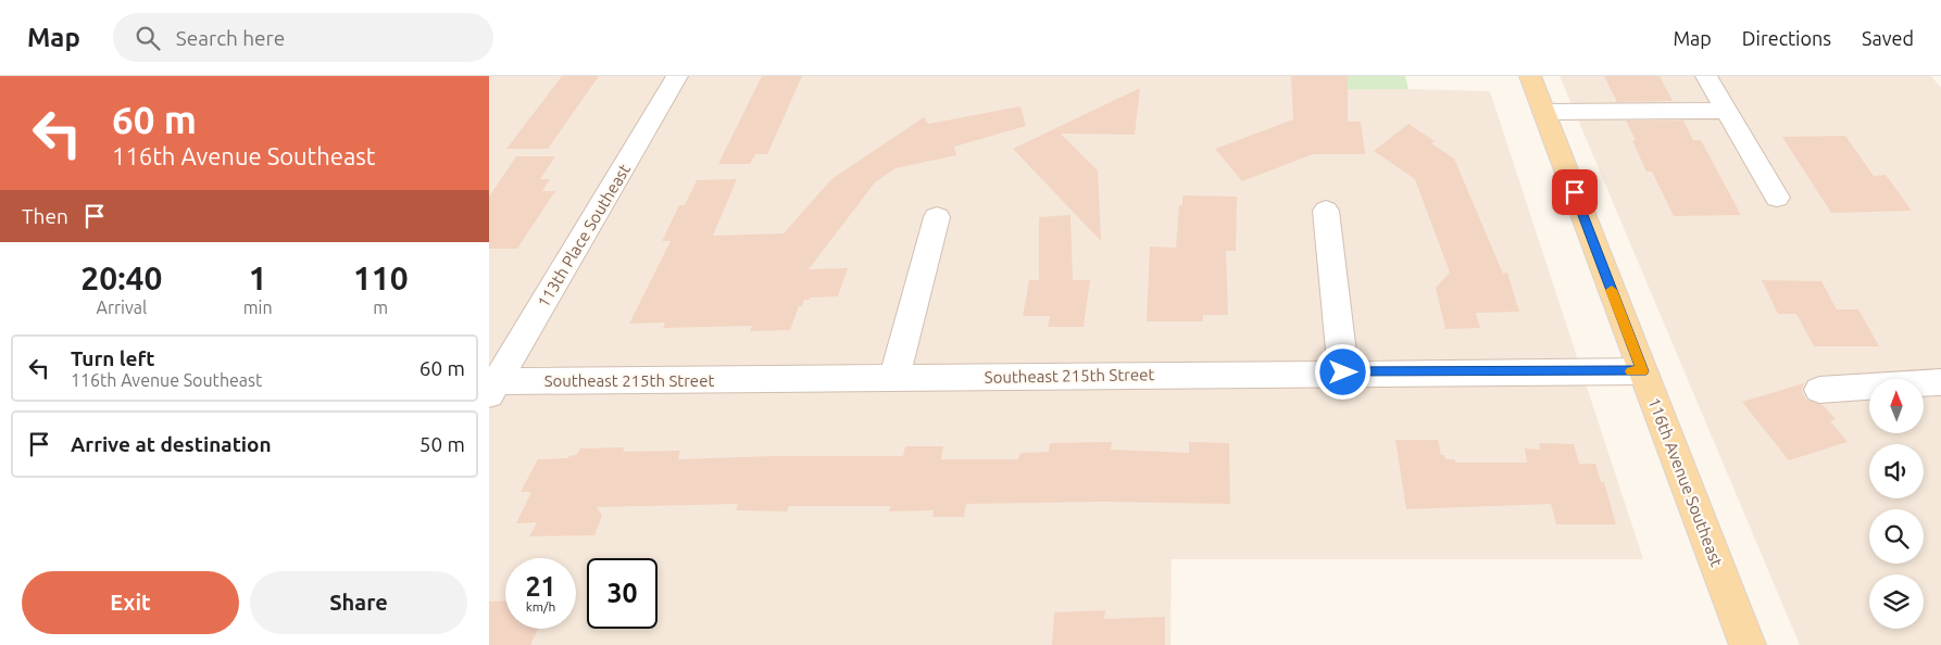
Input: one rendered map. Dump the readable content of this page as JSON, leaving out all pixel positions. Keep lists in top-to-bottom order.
{
  "streets": {
    "main road": ["116th Avenue Southeast"],
    "street": ["113th Place Southeast", "Southeast 215th Street"]
  },
  "crossings": [
    ["113th Place Southeast", "Southeast 215th Street"],
    ["Southeast 215th Street", "116th Avenue Southeast"]
  ],
  "north": "top",
  "page": {
    "header": "Map",
    "search": "Search here",
    "nav": ["Map", "Directions", "Saved"],
    "turn": ["60 m", "116th Avenue Southeast"],
    "then": "Then",
    "eta": [
      "20:40",
      "Arrival",
      "1",
      "min",
      "110",
      "m"
    ],
    "list": [
      {
        "name": "Turn left",
        "note": "116th Avenue Southeast",
        "value": "60 m"
      },
      {
        "name": "Arrive at destination",
        "value": "50 m"
      }
    ],
    "speed": "21 km/h",
    "limit": "30",
    "buttons": ["Exit", "Share"]
  }
}
